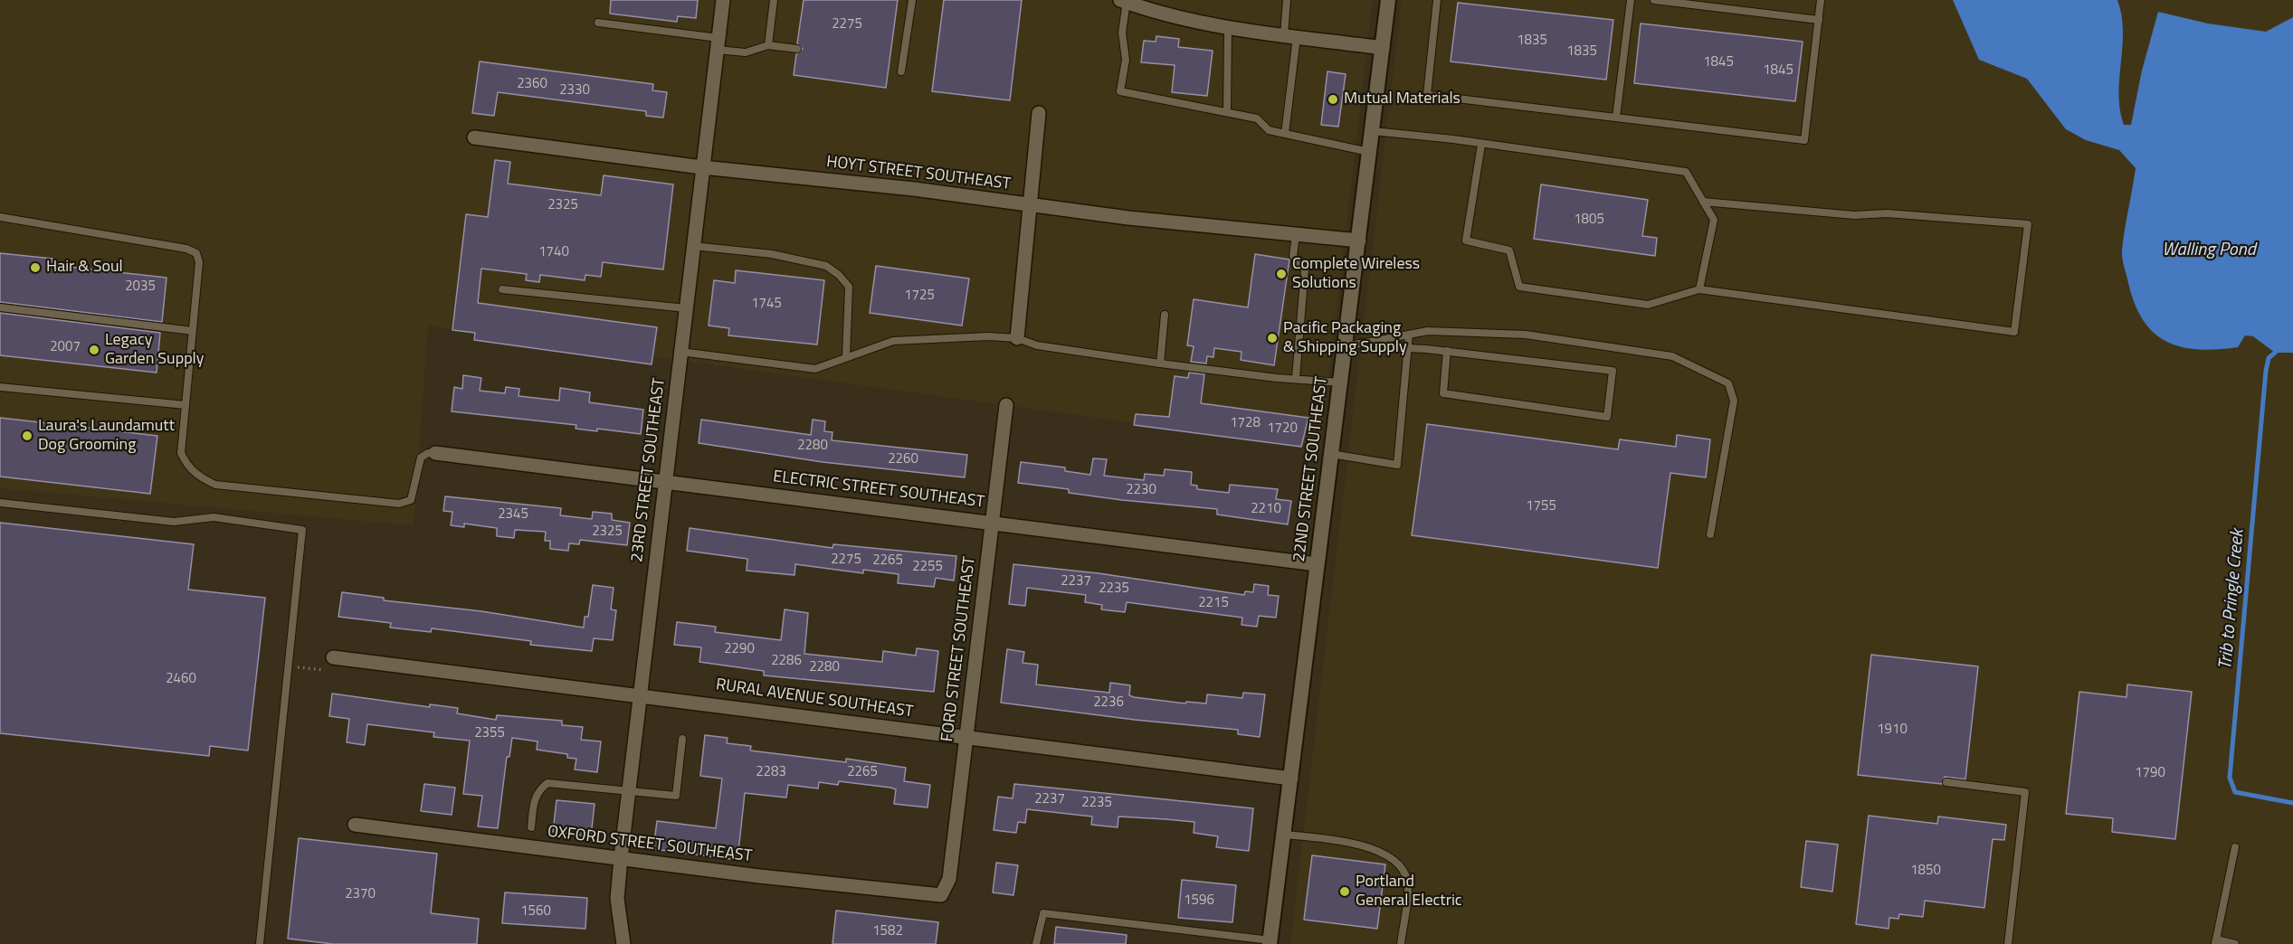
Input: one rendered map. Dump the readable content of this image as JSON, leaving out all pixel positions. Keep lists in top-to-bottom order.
{
  "streets": {
    "street": [
      "HOYT STREET SOUTHEAST",
      "22ND STREET SOUTHEAST",
      "23RD STREET SOUTHEAST",
      "ELECTRIC STREET SOUTHEAST",
      "FORD STREET SOUTHEAST",
      "RURAL AVENUE SOUTHEAST",
      "OXFORD STREET SOUTHEAST"
    ]
  },
  "crossings": [
    ["HOYT STREET SOUTHEAST", "22ND STREET SOUTHEAST"],
    ["HOYT STREET SOUTHEAST", "23RD STREET SOUTHEAST"],
    ["22ND STREET SOUTHEAST", "ELECTRIC STREET SOUTHEAST"],
    ["22ND STREET SOUTHEAST", "RURAL AVENUE SOUTHEAST"],
    ["23RD STREET SOUTHEAST", "ELECTRIC STREET SOUTHEAST"],
    ["23RD STREET SOUTHEAST", "RURAL AVENUE SOUTHEAST"],
    ["23RD STREET SOUTHEAST", "OXFORD STREET SOUTHEAST"],
    ["ELECTRIC STREET SOUTHEAST", "FORD STREET SOUTHEAST"],
    ["FORD STREET SOUTHEAST", "RURAL AVENUE SOUTHEAST"],
    ["FORD STREET SOUTHEAST", "OXFORD STREET SOUTHEAST"]
  ],
  "water": ["Walling Pond", "Trib to Pringle Creek"],
  "places": [
    "Mutual Materials",
    "Hair & Soul",
    "Complete Wireless Solutions",
    "Pacific Packaging & Shipping Supply",
    "Legacy Garden Supply",
    "Laura's Laundamutt Dog Grooming",
    "Portland General Electric"
  ],
  "house_numbers": [
    "2275",
    "1835",
    "1835",
    "1845",
    "1845",
    "2360",
    "2330",
    "2325",
    "1805",
    "1740",
    "2035",
    "1725",
    "1745",
    "2007",
    "1728",
    "1720",
    "2280",
    "2260",
    "2230",
    "1755",
    "2210",
    "2345",
    "2325",
    "2275",
    "2265",
    "2255",
    "2237",
    "2235",
    "2215",
    "2290",
    "2286",
    "2280",
    "2460",
    "2236",
    "1910",
    "2355",
    "2283",
    "2265",
    "1790",
    "2237",
    "2235",
    "1850",
    "2370",
    "1596",
    "1560",
    "1582"
  ]
}
